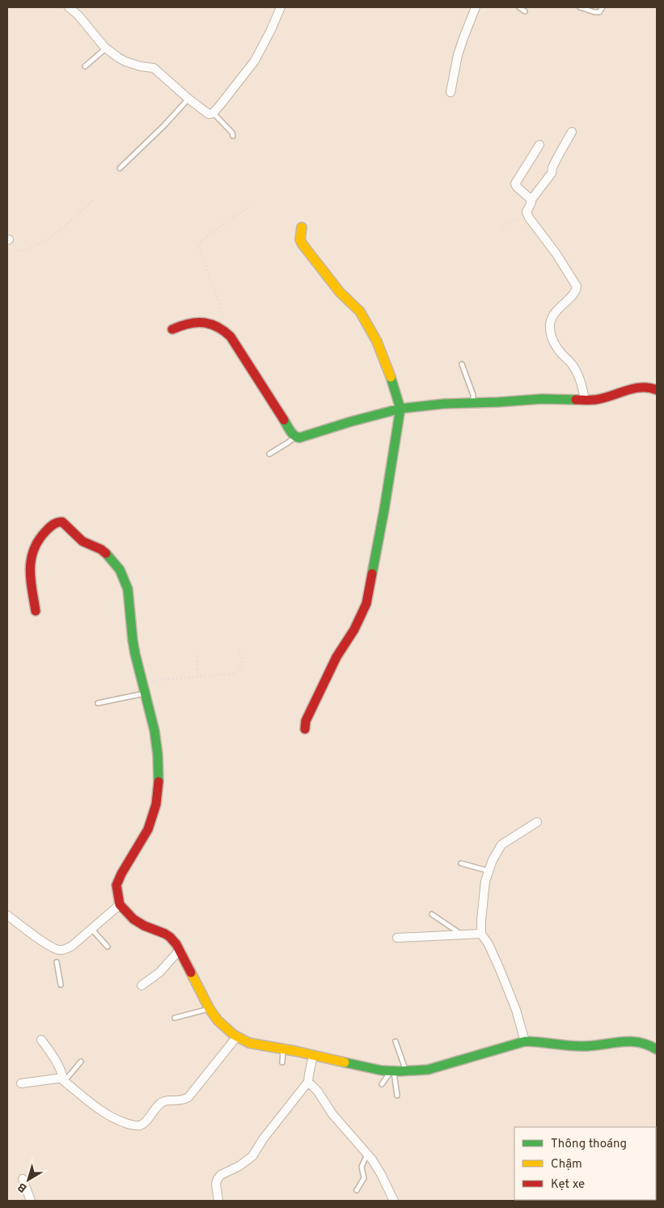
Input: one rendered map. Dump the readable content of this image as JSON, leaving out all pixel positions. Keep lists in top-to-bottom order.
{
  "legend": ["Thông thoáng", "Chậm", "Kẹt xe"],
  "north": "bottom left"
}
